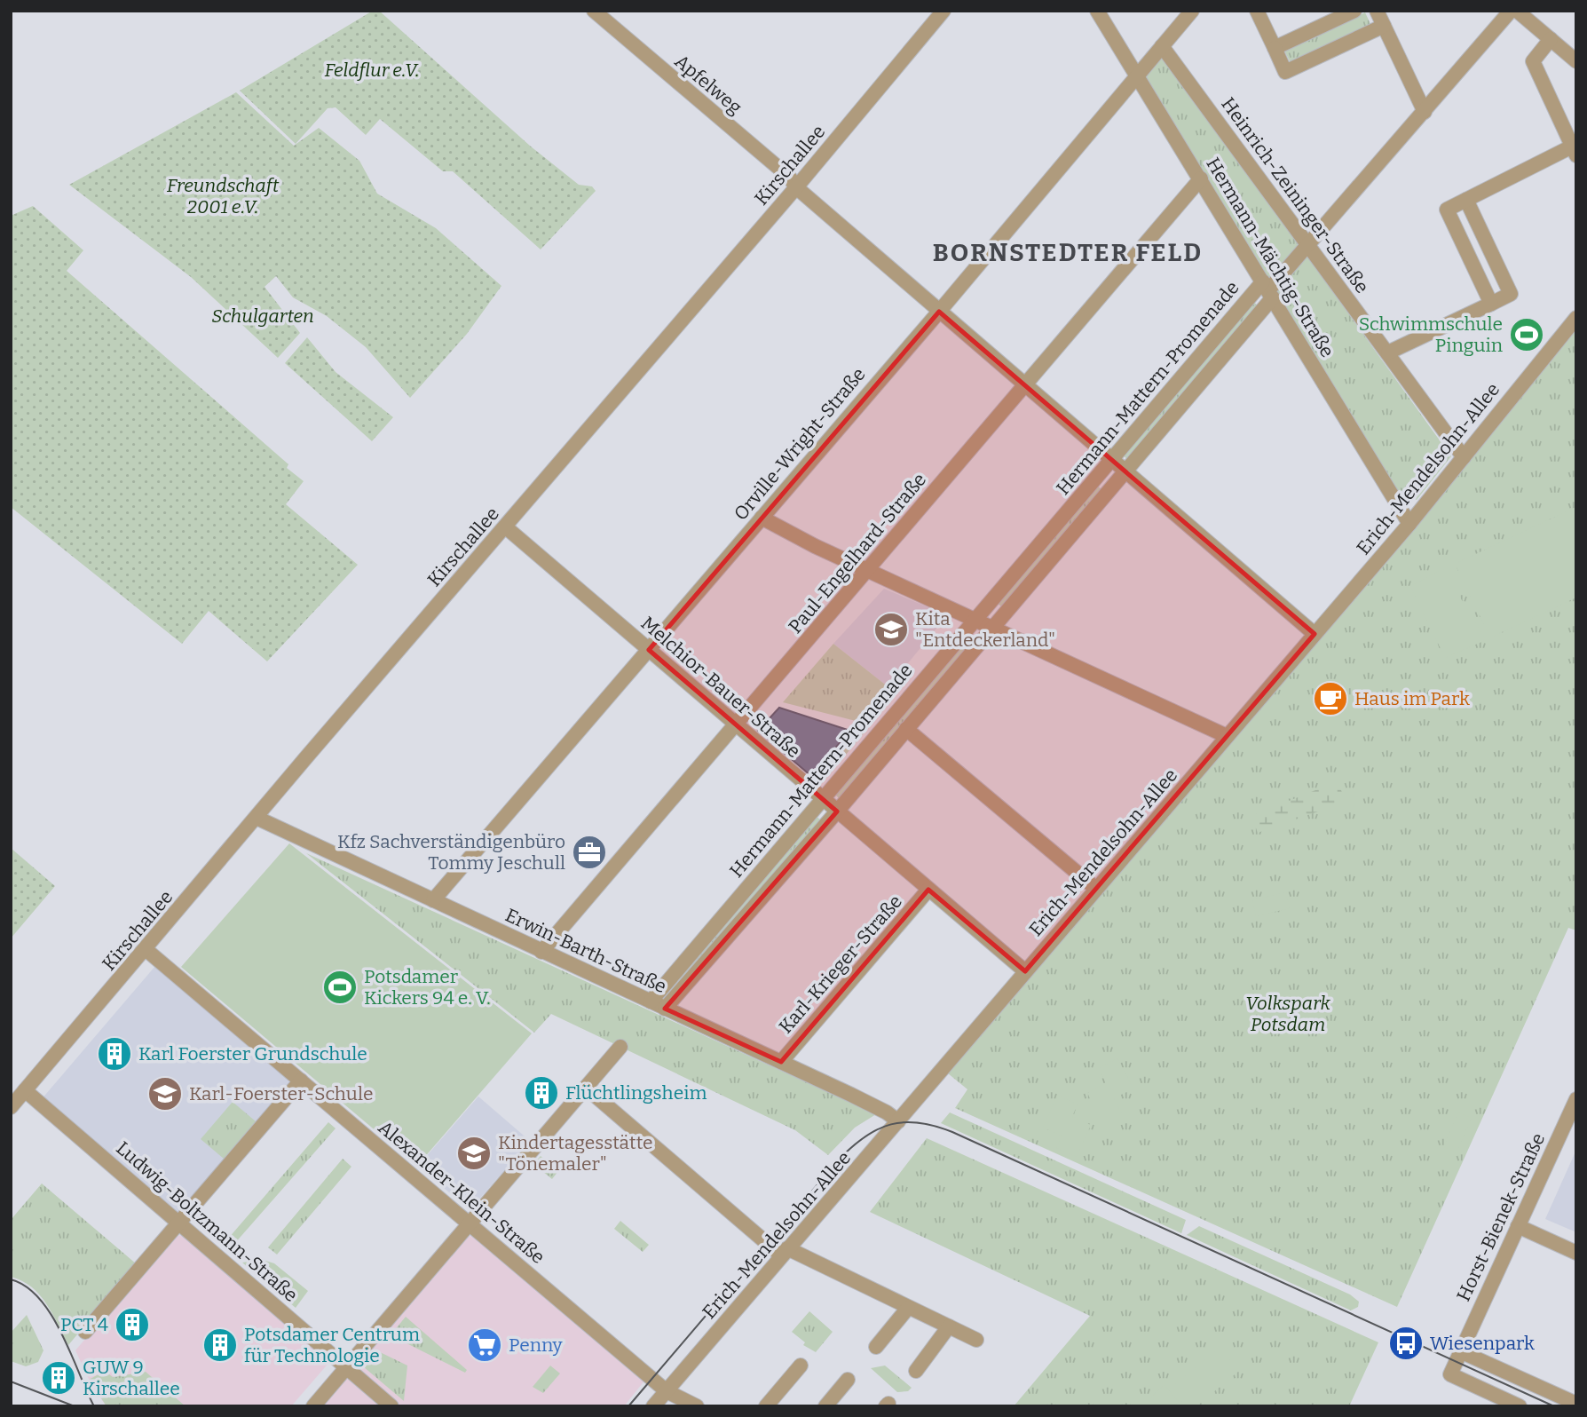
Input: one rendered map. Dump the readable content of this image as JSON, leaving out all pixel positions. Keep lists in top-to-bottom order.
{
  "streets": {
    "street": [
      "Apfelweg",
      "Kirschallee",
      "Heinrich-Zeininger-Straße",
      "Hermann-Mächtig-Straße",
      "Hermann-Mattern-Promenade",
      "Orville-Wright-Straße",
      "Erich-Mendelsohn-Allee",
      "Paul-Engelhard-Straße",
      "Melchior-Bauer-Straße",
      "Erwin-Barth-Straße",
      "Karl-Krieger-Straße",
      "Alexander-Klein-Straße",
      "Horst-Bienek-Straße",
      "Ludwig-Boltzmann-Straße"
    ]
  },
  "crossings": [
    ["Apfelweg", "Kirschallee"],
    ["Apfelweg", "Hermann-Mattern-Promenade"],
    ["Apfelweg", "Orville-Wright-Straße"],
    ["Apfelweg", "Erich-Mendelsohn-Allee"],
    ["Apfelweg", "Paul-Engelhard-Straße"],
    ["Kirschallee", "Melchior-Bauer-Straße"],
    ["Kirschallee", "Erwin-Barth-Straße"],
    ["Kirschallee", "Alexander-Klein-Straße"],
    ["Kirschallee", "Ludwig-Boltzmann-Straße"],
    ["Heinrich-Zeininger-Straße", "Hermann-Mattern-Promenade"],
    ["Heinrich-Zeininger-Straße", "Orville-Wright-Straße"],
    ["Heinrich-Zeininger-Straße", "Erich-Mendelsohn-Allee"],
    ["Hermann-Mächtig-Straße", "Hermann-Mattern-Promenade"],
    ["Hermann-Mächtig-Straße", "Orville-Wright-Straße"],
    ["Hermann-Mächtig-Straße", "Erich-Mendelsohn-Allee"],
    ["Hermann-Mächtig-Straße", "Paul-Engelhard-Straße"],
    ["Hermann-Mattern-Promenade", "Melchior-Bauer-Straße"],
    ["Hermann-Mattern-Promenade", "Erwin-Barth-Straße"],
    ["Orville-Wright-Straße", "Melchior-Bauer-Straße"],
    ["Orville-Wright-Straße", "Erwin-Barth-Straße"],
    ["Erich-Mendelsohn-Allee", "Melchior-Bauer-Straße"],
    ["Erich-Mendelsohn-Allee", "Erwin-Barth-Straße"],
    ["Erich-Mendelsohn-Allee", "Alexander-Klein-Straße"],
    ["Paul-Engelhard-Straße", "Melchior-Bauer-Straße"],
    ["Paul-Engelhard-Straße", "Erwin-Barth-Straße"],
    ["Melchior-Bauer-Straße", "Karl-Krieger-Straße"],
    ["Erwin-Barth-Straße", "Karl-Krieger-Straße"]
  ],
  "districts": ["BORNSTEDTER FELD"],
  "parks": [
    "Feldflur e.V.",
    "Freundschaft 2001 e.V.",
    "Schulgarten",
    "Volkspark Potsdam"
  ],
  "places": {
    "sports": ["Schwimmschule Pinguin", "Potsdamer Kickers 94 e. V."],
    "school or university": ["Kita \"Entdeckerland\"", "Karl-Foerster-Schule", "Kindertagesstätte \"Tönemaler\""],
    "cafe": ["Haus im Park"],
    "office": ["Kfz Sachverständigenbüro Tommy Jeschull"],
    "building": [
      "Karl Foerster Grundschule",
      "Flüchtlingsheim",
      "PCT 4",
      "Potsdamer Centrum für Technologie",
      "GUW 9 Kirschallee"
    ],
    "bus stop": ["Wiesenpark"],
    "supermarket": ["Penny"]
  }
}
